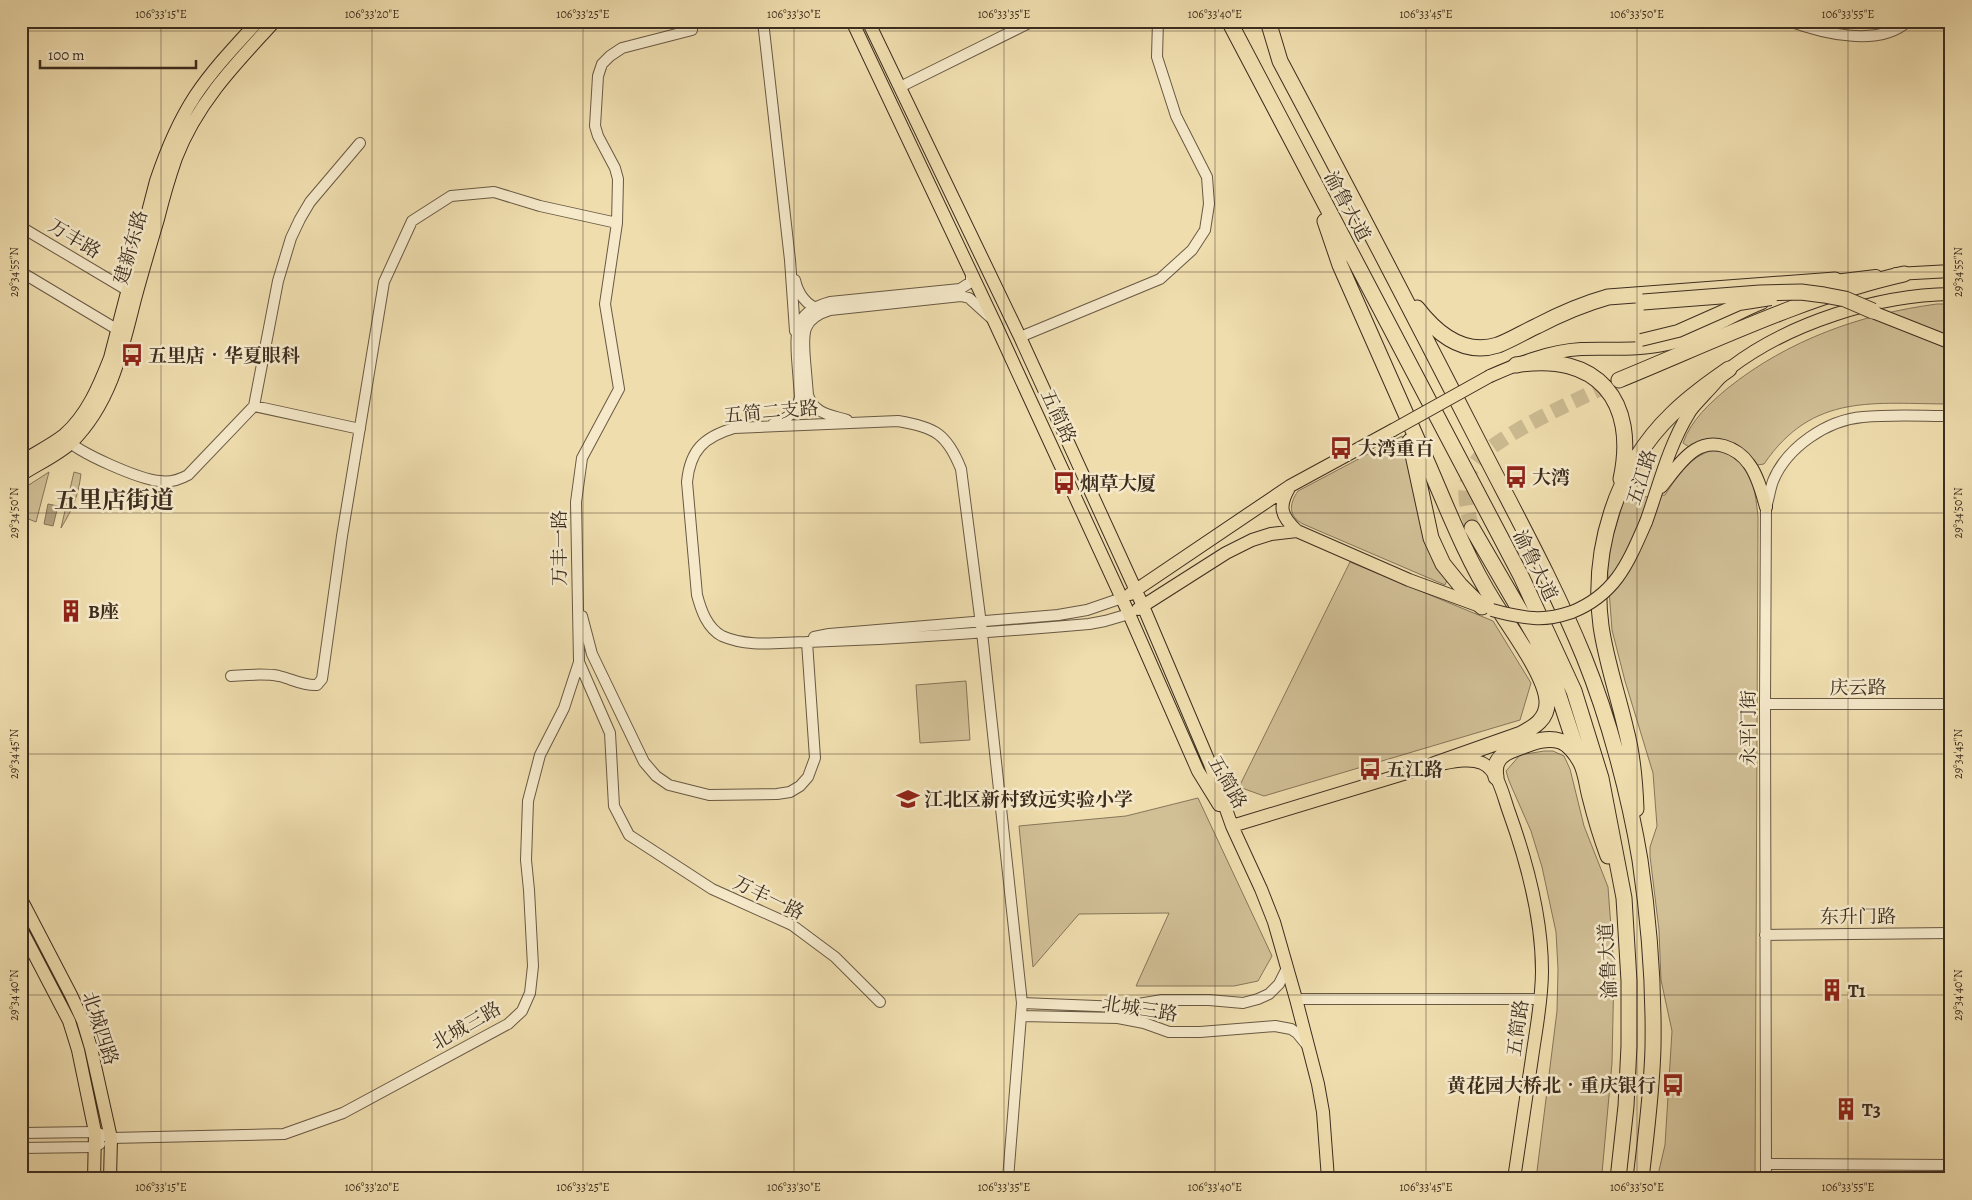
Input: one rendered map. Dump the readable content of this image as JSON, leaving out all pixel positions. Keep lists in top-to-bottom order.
{
  "streets": {
    "highway": ["渝鲁大道"],
    "main road": [
      "建新东路",
      "五简路",
      "五江路",
      "北城四路"
    ],
    "street": [
      "万丰路",
      "五简二支路",
      "万丰一路",
      "庆云路",
      "永平门街",
      "东升门路",
      "北城三路"
    ]
  },
  "crossings": [
    ["万丰路", "建新东路"],
    ["五简二支路", "五简路"],
    ["五简路", "北城三路"],
    ["万丰一路", "北城三路"],
    ["庆云路", "永平门街"],
    ["永平门街", "东升门路"],
    ["北城三路", "北城四路"]
  ],
  "districts": ["五里店街道"],
  "places": {
    "bus stop": [
      "五里店‧华夏眼科",
      "大湾重百",
      "大湾",
      "烟草大厦",
      "五江路",
      "黄花园大桥北‧重庆银行"
    ],
    "building": ["B座", "T1", "T3"],
    "school or university": ["江北区新村致远实验小学"]
  },
  "scale_bar": "100 m",
  "coordinates": [
    "106°33'15\"E",
    "106°33'20\"E",
    "106°33'25\"E",
    "106°33'30\"E",
    "106°33'35\"E",
    "106°33'40\"E",
    "106°33'45\"E",
    "106°33'50\"E",
    "106°33'55\"E",
    "29°34'55\"N",
    "29°34'50\"N",
    "29°34'45\"N",
    "29°34'40\"N"
  ]
}
